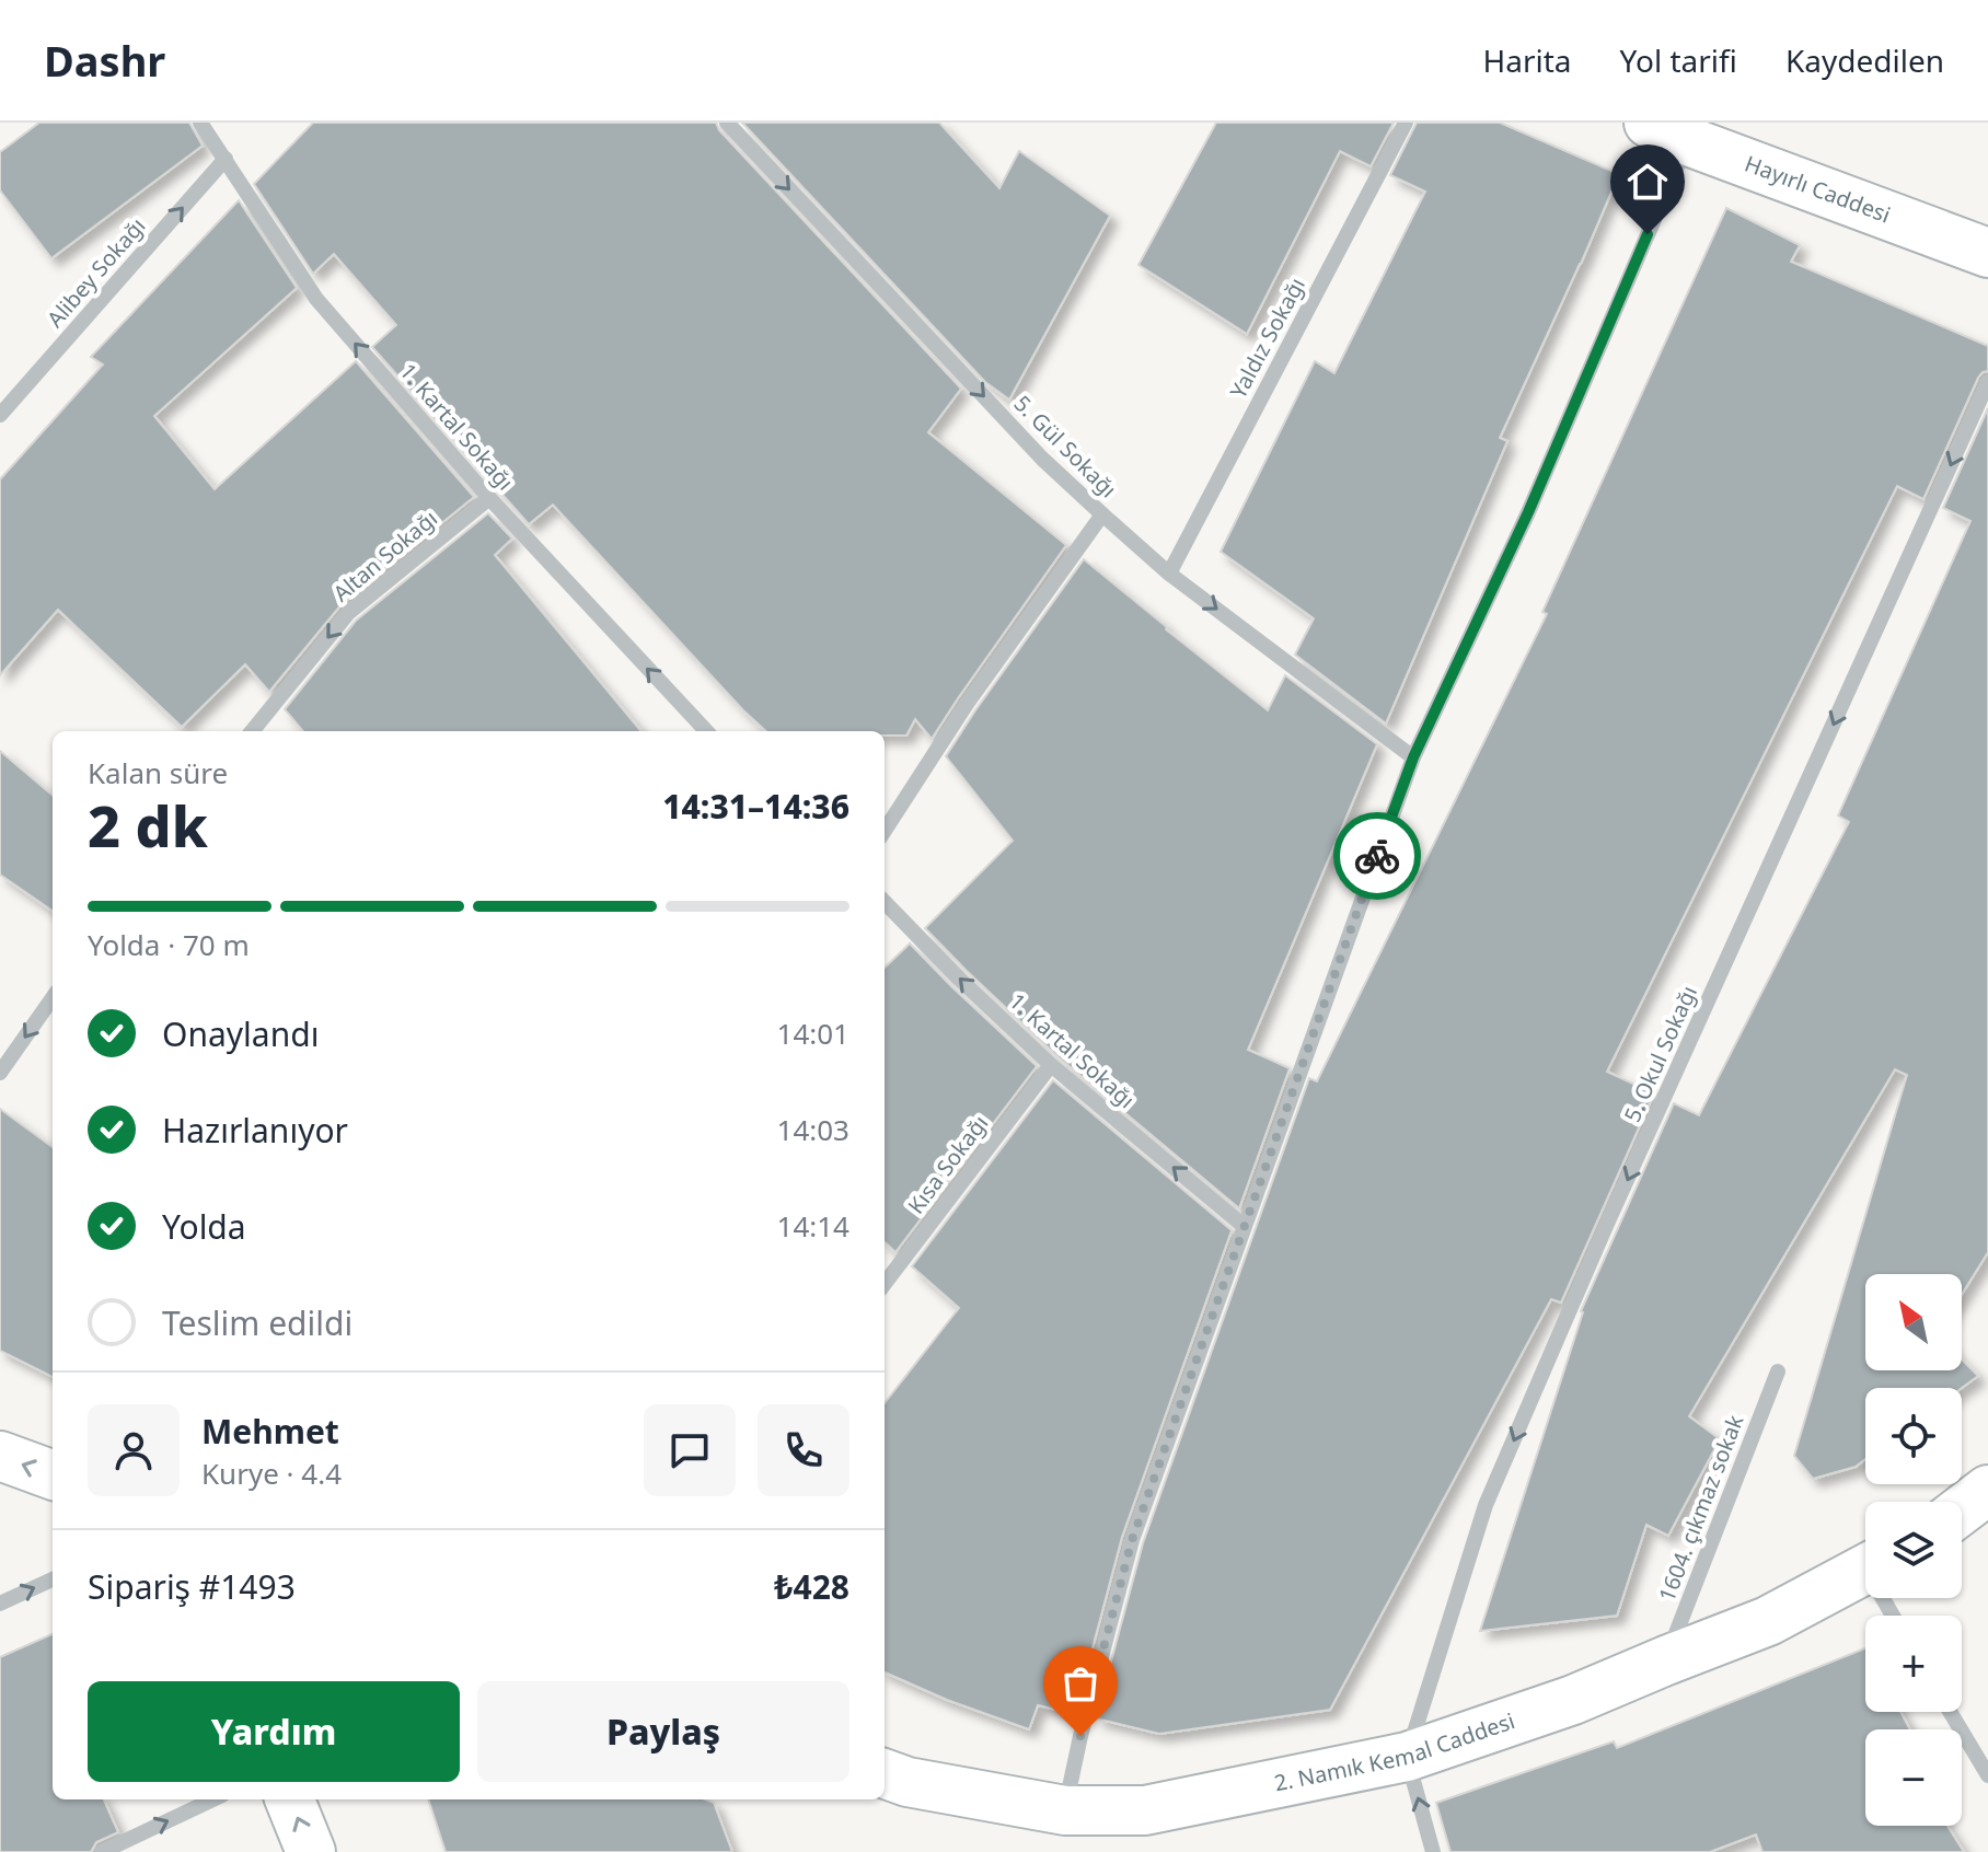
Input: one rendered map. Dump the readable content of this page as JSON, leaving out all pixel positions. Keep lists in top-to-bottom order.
{
  "streets": {
    "main road": ["Hayırlı Caddesi", "2. Namık Kemal Caddesi"],
    "street": [
      "Alibey Sokağı",
      "Yaldız Sokağı",
      "1. Kartal Sokağı",
      "5. Gül Sokağı",
      "Altan Sokağı",
      "5. Okul Sokağı",
      "Kısa Sokağı",
      "1604. çıkmaz sokak"
    ]
  },
  "crossings": [
    ["Alibey Sokağı", "1. Kartal Sokağı"],
    ["Yaldız Sokağı", "5. Gül Sokağı"],
    ["1. Kartal Sokağı", "Altan Sokağı"],
    ["1. Kartal Sokağı", "Kısa Sokağı"],
    ["5. Okul Sokağı", "2. Namık Kemal Caddesi"],
    ["1604. çıkmaz sokak", "2. Namık Kemal Caddesi"]
  ],
  "one_way": [
    "Alibey Sokağı",
    "1. Kartal Sokağı",
    "5. Gül Sokağı",
    "Altan Sokağı",
    "5. Okul Sokağı"
  ],
  "north": "top left",
  "page": {
    "header": "Dashr",
    "nav": ["Harita", "Yol tarifi", "Kaydedilen"],
    "heading": ["2 dk", "Kalan süre", "14:31–14:36"],
    "panel": [
      "Mehmet",
      "Kurye · 4.4",
      "Sipariş #1493",
      "₺428"
    ],
    "bar": "Yolda · 70 m",
    "list": [
      ["Onaylandı", "14:01"],
      ["Hazırlanıyor", "14:03"],
      ["Yolda", "14:14"],
      "Teslim edildi"
    ],
    "map_buttons": ["+", "−"],
    "buttons": ["Yardım", "Paylaş"]
  }
}
